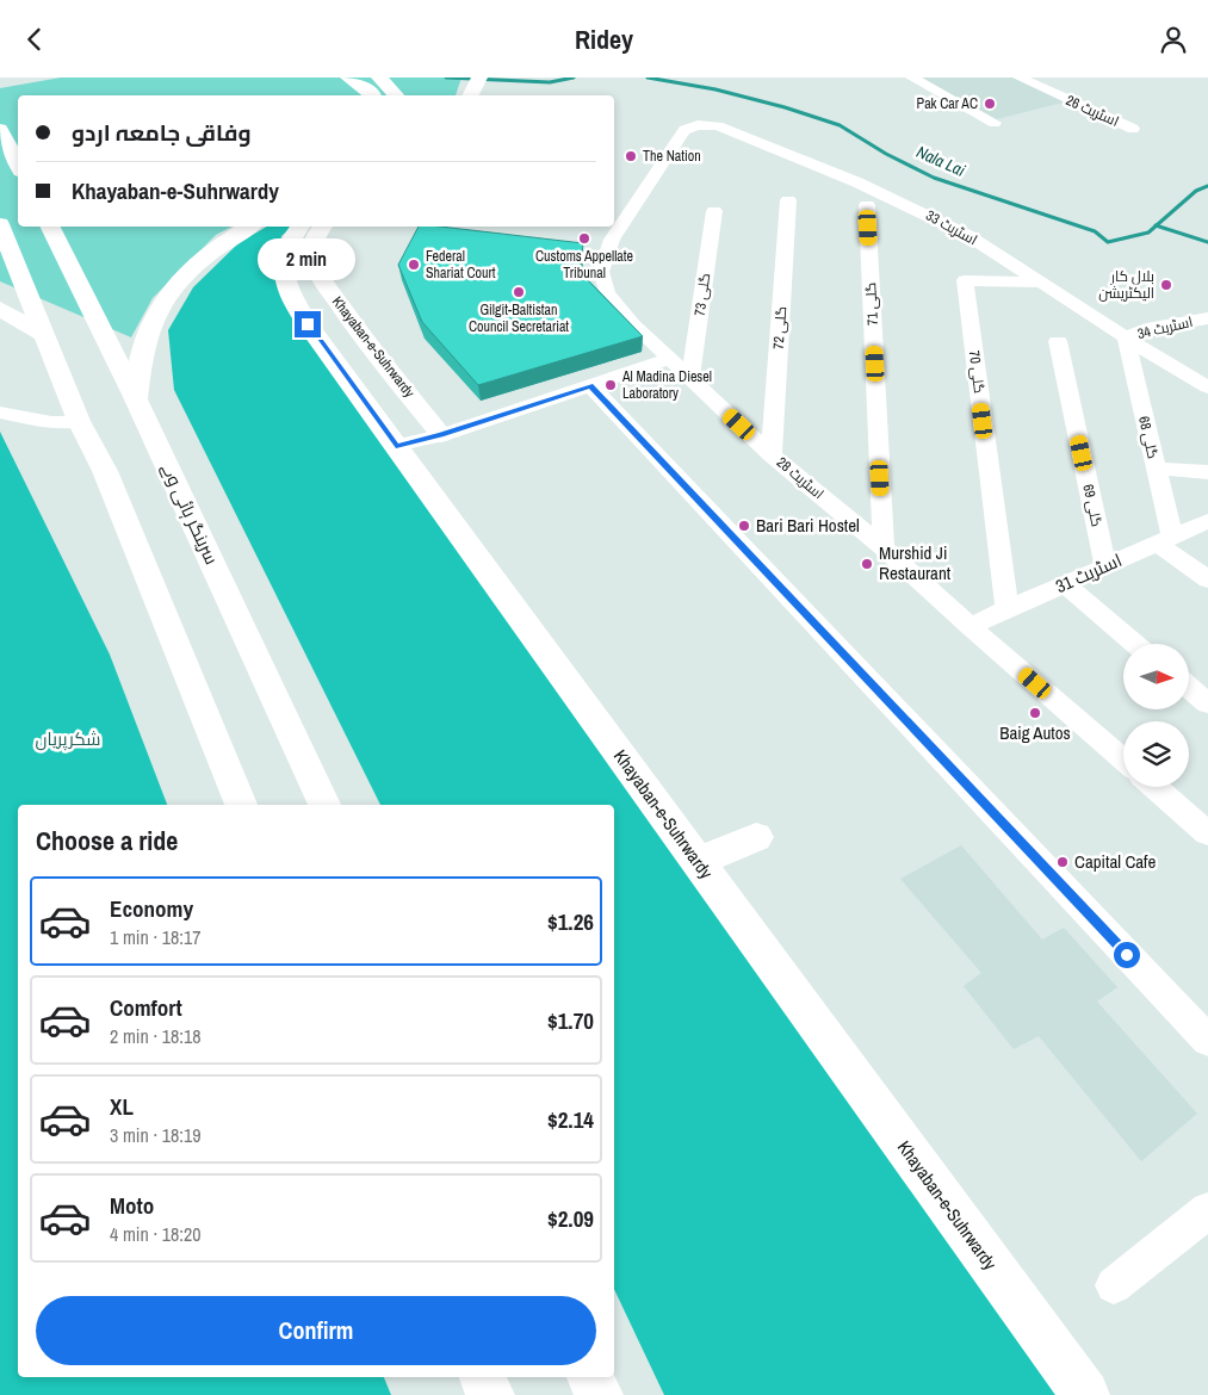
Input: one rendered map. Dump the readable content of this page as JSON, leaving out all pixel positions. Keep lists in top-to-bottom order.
{
  "streets": {
    "main road": ["Khayaban-e-Suhrwardy", "سرینگر ہائی وے"],
    "street": [
      "اسٹریٹ 26",
      "اسٹریٹ 33",
      "گلی 73",
      "گلی 71",
      "گلی 72",
      "اسٹریٹ 34",
      "گلی 70",
      "گلی 68",
      "اسٹریٹ 28",
      "گلی 69",
      "اسٹریٹ 31"
    ]
  },
  "crossings": [
    ["اسٹریٹ 33", "اسٹریٹ 34"],
    ["اسٹریٹ 33", "گلی 70"],
    ["اسٹریٹ 33", "گلی 68"],
    ["اسٹریٹ 33", "اسٹریٹ 28"],
    ["گلی 73", "اسٹریٹ 28"],
    ["گلی 71", "اسٹریٹ 28"],
    ["گلی 72", "اسٹریٹ 28"],
    ["اسٹریٹ 34", "گلی 68"],
    ["گلی 70", "اسٹریٹ 31"],
    ["گلی 68", "اسٹریٹ 31"],
    ["اسٹریٹ 28", "اسٹریٹ 31"],
    ["گلی 69", "اسٹریٹ 31"]
  ],
  "water": ["Nala Lai"],
  "parks": ["شکرپریاں"],
  "places": [
    "Pak Car AC",
    "The Nation",
    "Customs Appellate Tribunal",
    "Federal Shariat Court",
    "بلال کار الیکٹریشن",
    "Gilgit-Baltistan Council Secretariat",
    "Al Madina Diesel Laboratory",
    "Bari Bari Hostel",
    "Murshid Ji Restaurant",
    "Baig Autos",
    "Capital Cafe"
  ],
  "north": "right",
  "page": {
    "header": "Ridey",
    "banner": ["وفاقی جامعہ اردو", "Khayaban-e-Suhrwardy"],
    "bubble": "2 min",
    "heading": "Choose a ride",
    "list": [
      {
        "name": "Economy",
        "note": "1 min · 18:17",
        "value": "$1.26"
      },
      {
        "name": "Comfort",
        "note": "2 min · 18:18",
        "value": "$1.70"
      },
      {
        "name": "XL",
        "note": "3 min · 18:19",
        "value": "$2.14"
      },
      {
        "name": "Moto",
        "note": "4 min · 18:20",
        "value": "$2.09"
      }
    ],
    "buttons": "Confirm"
  }
}
